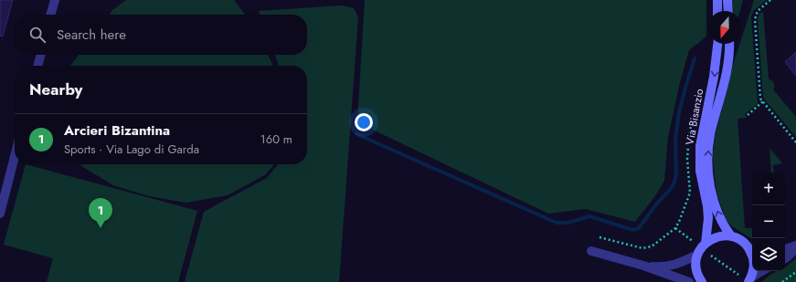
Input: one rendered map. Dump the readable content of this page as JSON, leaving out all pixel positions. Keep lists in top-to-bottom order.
{
  "streets": {
    "main road": ["Via Bisanzio"]
  },
  "north": "bottom",
  "page": {
    "search": "Search here",
    "heading": "Nearby",
    "list": [
      {
        "mark": "1",
        "name": "Arcieri Bizantina",
        "note": "Sports · Via Lago di Garda",
        "value": "160 m"
      }
    ],
    "map_buttons": ["+", "−"],
    "pins": "1"
  }
}
